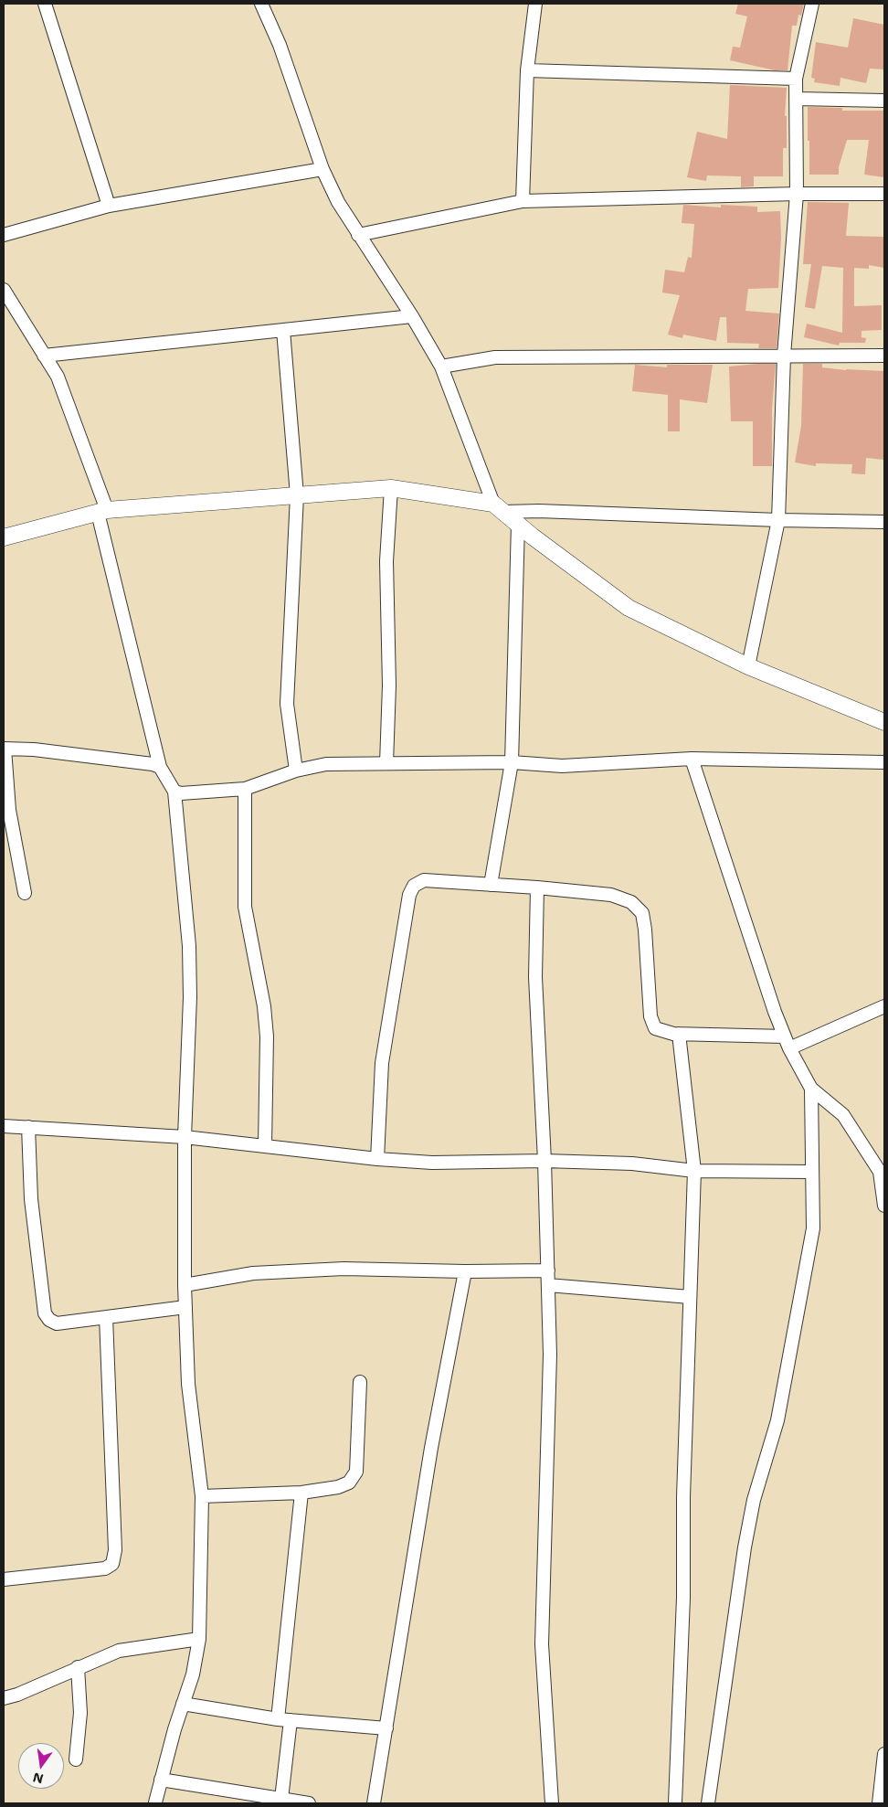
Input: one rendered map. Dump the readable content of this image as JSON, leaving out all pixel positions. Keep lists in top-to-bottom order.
{
  "north": "bottom"
}
